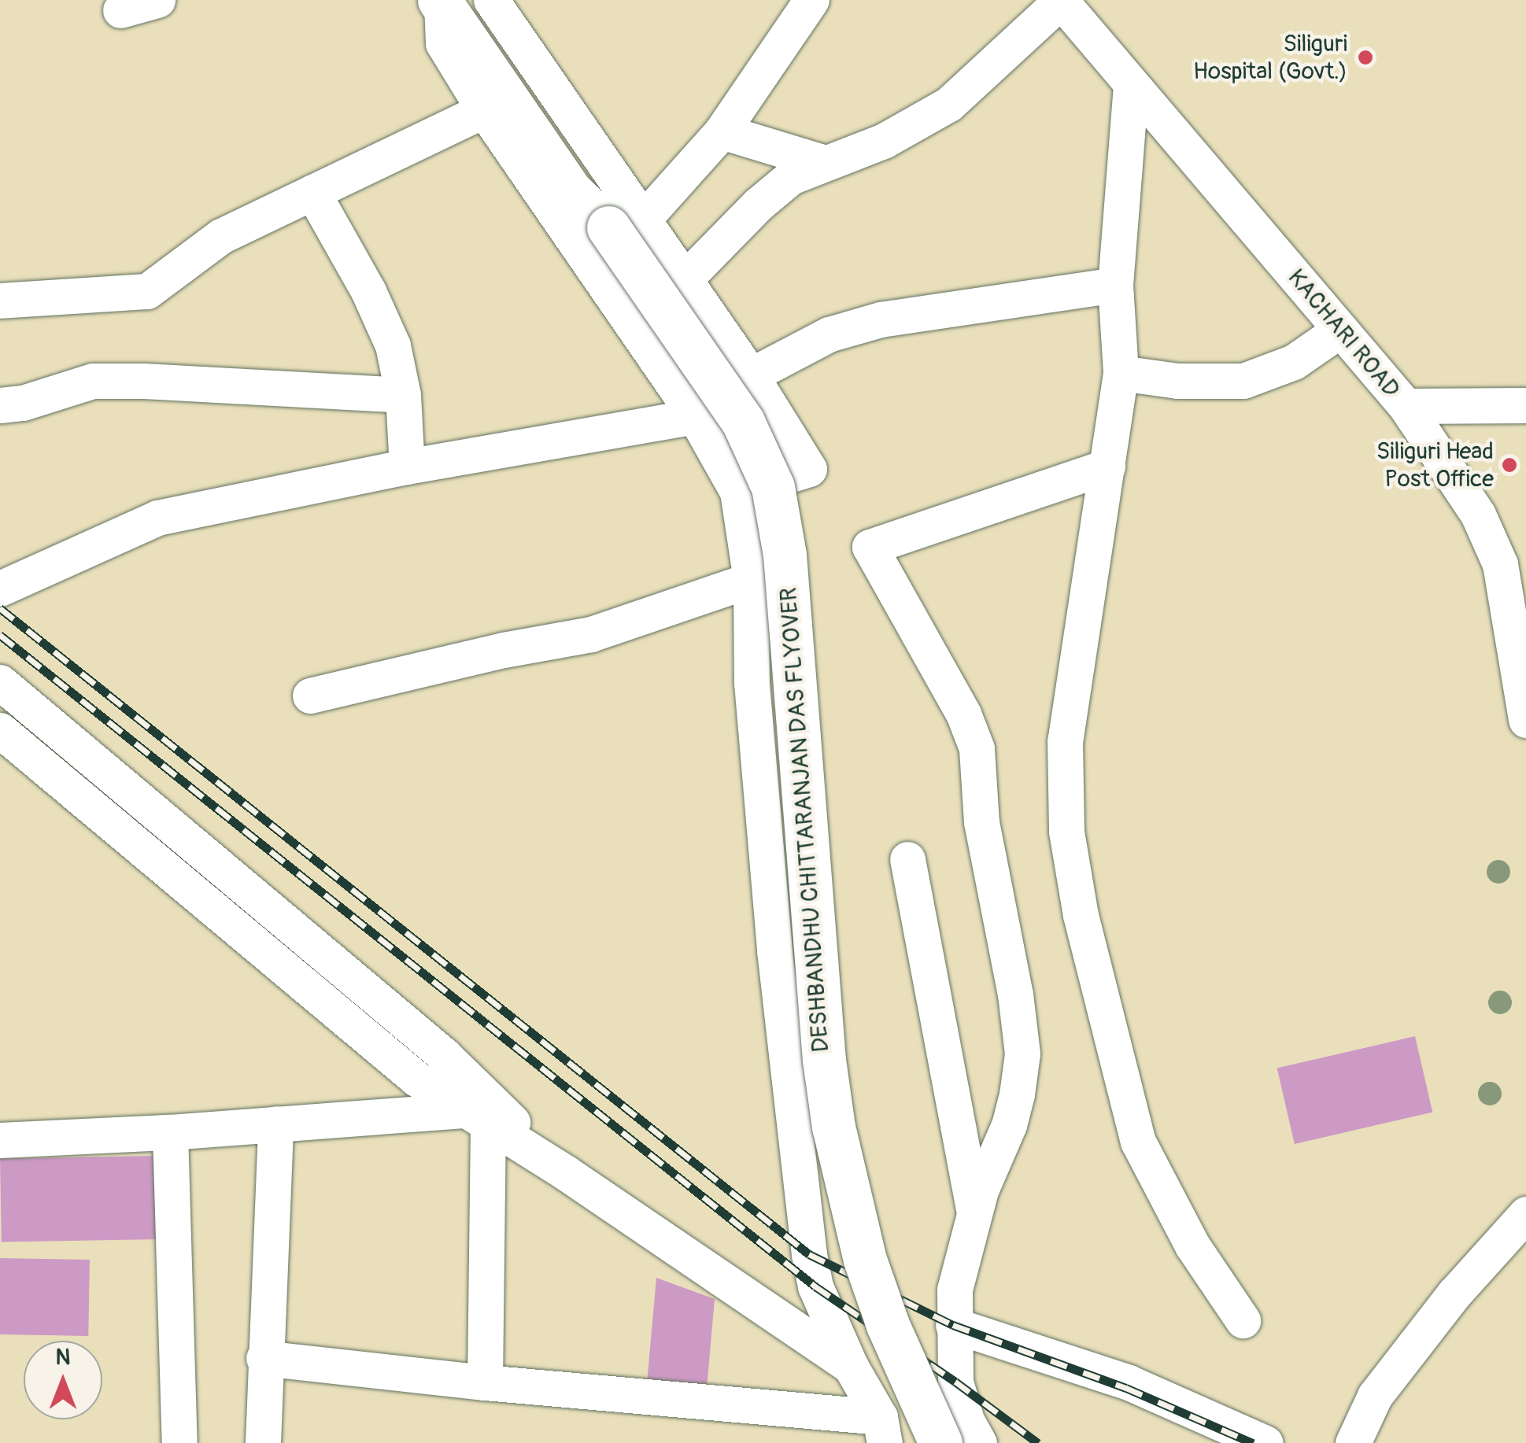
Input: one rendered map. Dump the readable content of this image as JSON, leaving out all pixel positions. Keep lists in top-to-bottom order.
{
  "streets": {
    "main road": ["DESHBANDHU CHITTARANJAN DAS FLYOVER"],
    "street": ["KACHARI ROAD"]
  },
  "places": ["Siliguri Hospital (Govt.)", "Siliguri Head Post Office"],
  "north": "top"
}
